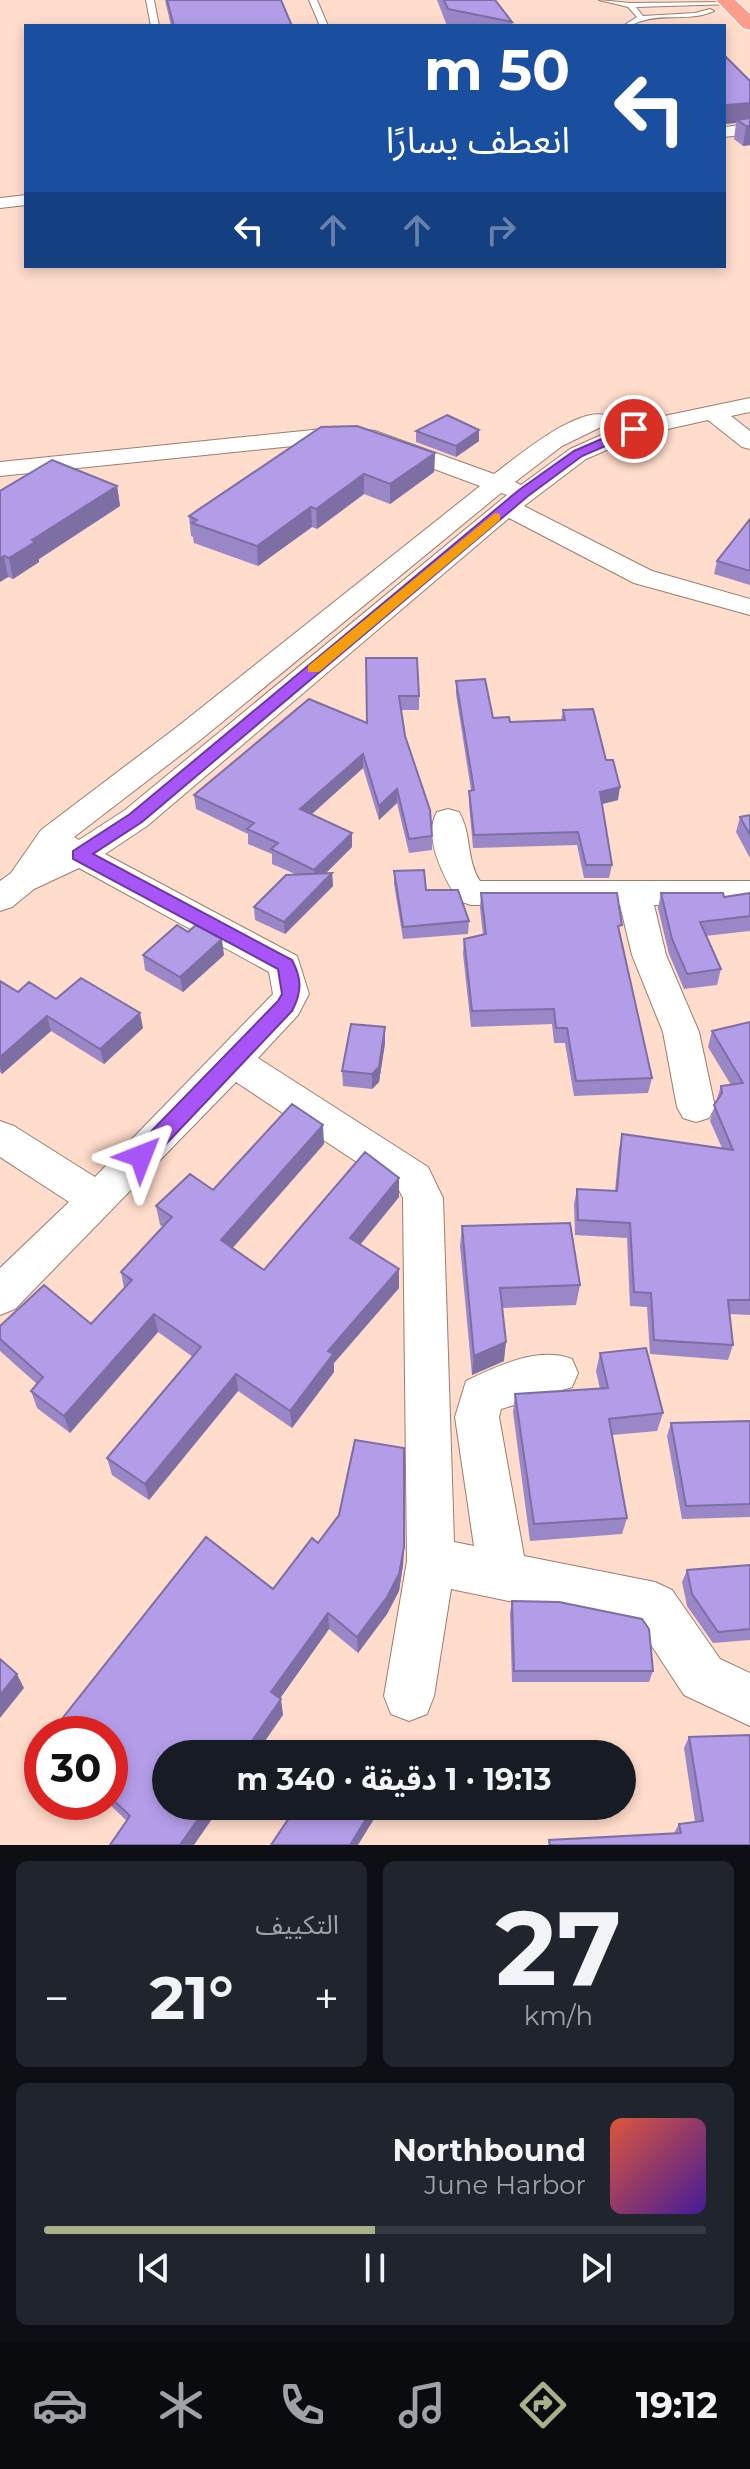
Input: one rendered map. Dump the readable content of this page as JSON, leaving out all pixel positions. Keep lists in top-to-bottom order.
{
  "page": {
    "turn": ["50 m", "انعطف يسارًا"],
    "limit": "30",
    "trip": "19:13 · 1 دقيقة · 340 m",
    "tile": [
      ["27", "km/h"],
      "التكييف"
    ],
    "heat": ["−", "21°", "+"],
    "song": ["Northbound", "June Harbor"],
    "tabs": "19:12"
  }
}
